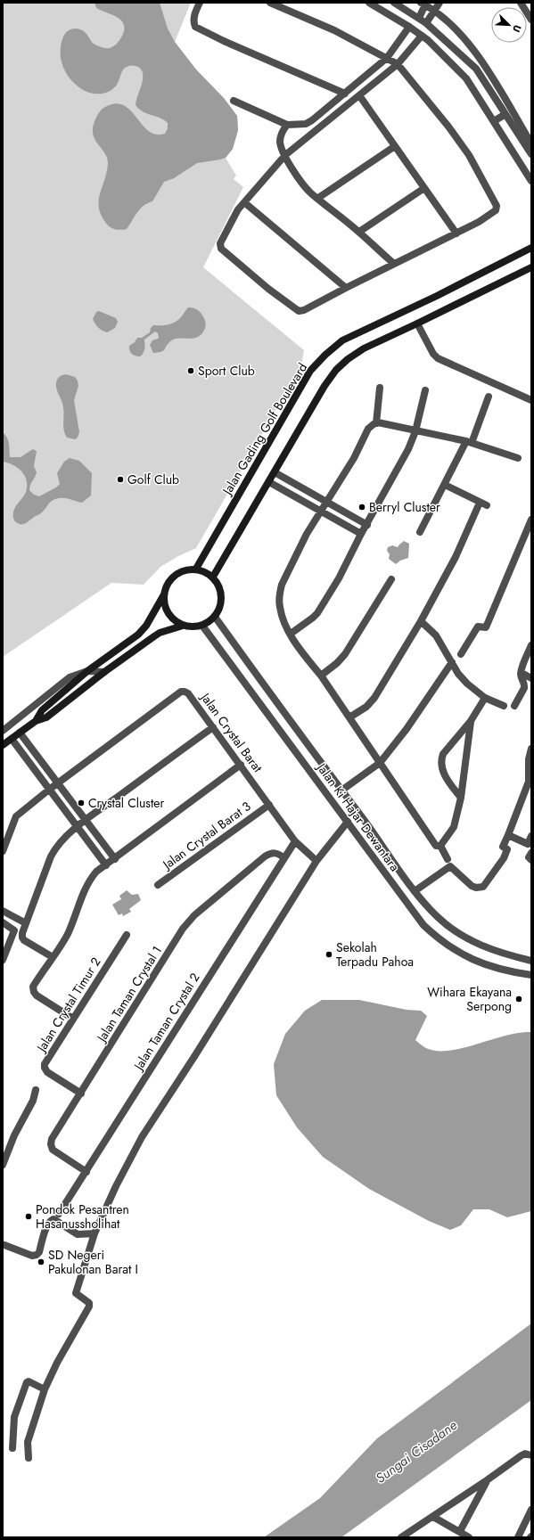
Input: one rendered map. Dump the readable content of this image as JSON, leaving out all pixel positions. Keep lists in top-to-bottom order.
{
  "streets": {
    "main road": ["Jalan Gading Golf Boulevard"],
    "street": [
      "Jalan Crystal Barat",
      "Jalan Ki Hajar Dewantara",
      "Jalan Crystal Barat 3",
      "Jalan Taman Crystal 1",
      "Jalan Crystal Timur 2",
      "Jalan Taman Crystal 2"
    ]
  },
  "crossings": [
    ["Jalan Gading Golf Boulevard", "Jalan Ki Hajar Dewantara"],
    ["Jalan Crystal Barat", "Jalan Crystal Barat 3"],
    ["Jalan Crystal Barat", "Jalan Taman Crystal 2"],
    ["Jalan Taman Crystal 1", "Jalan Crystal Timur 2"],
    ["Jalan Taman Crystal 1", "Jalan Taman Crystal 2"]
  ],
  "water": ["Sungai Cisadane"],
  "places": [
    "Sport Club",
    "Golf Club",
    "Berryl Cluster",
    "Crystal Cluster",
    "Sekolah Terpadu Pahoa",
    "Wihara Ekayana Serpong",
    "Pondok Pesantren Hasanussholihat",
    "SD Negeri Pakulonan Barat I"
  ],
  "north": "bottom right"
}
